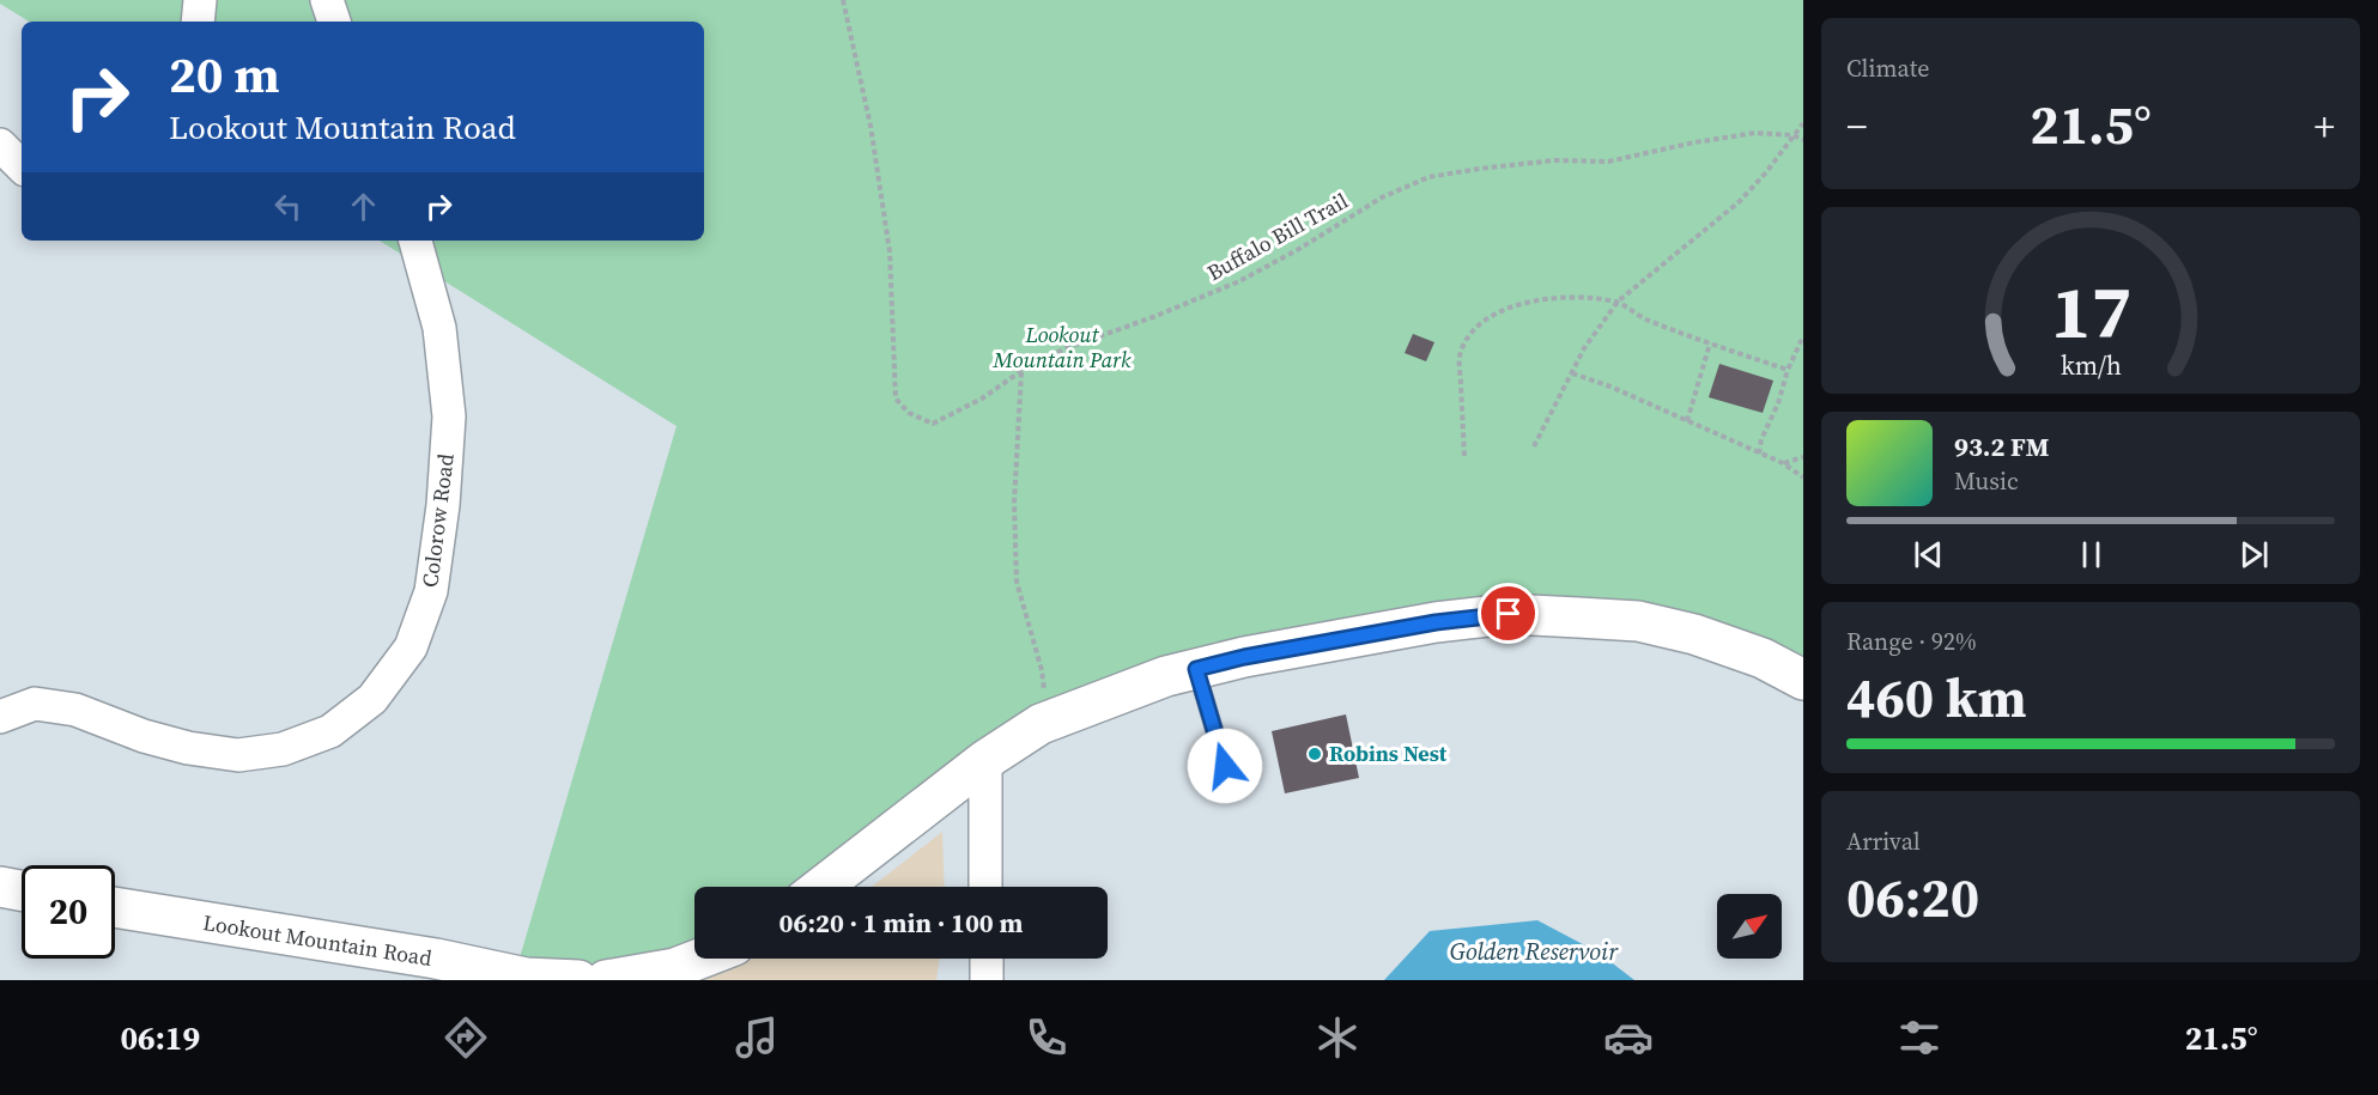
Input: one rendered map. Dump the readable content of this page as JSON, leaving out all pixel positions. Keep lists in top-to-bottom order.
{
  "streets": {
    "street": ["Colorow Road", "Lookout Mountain Road"],
    "path": ["Buffalo Bill Trail"]
  },
  "water": ["Golden Reservoir"],
  "parks": ["Lookout Mountain Park"],
  "places": ["Robins Nest"],
  "north": "top right",
  "page": {
    "tile": [
      "Climate",
      ["Range · 92%", "460 km"],
      ["Arrival", "06:20"]
    ],
    "turn": ["20 m", "Lookout Mountain Road"],
    "heat": ["−", "21.5°", "+"],
    "song": ["93.2 FM", "Music"],
    "limit": "20",
    "trip": "06:20 · 1 min · 100 m",
    "tabs": ["06:19", "21.5°"],
    "gauge": ["17", "km/h"]
  }
}
